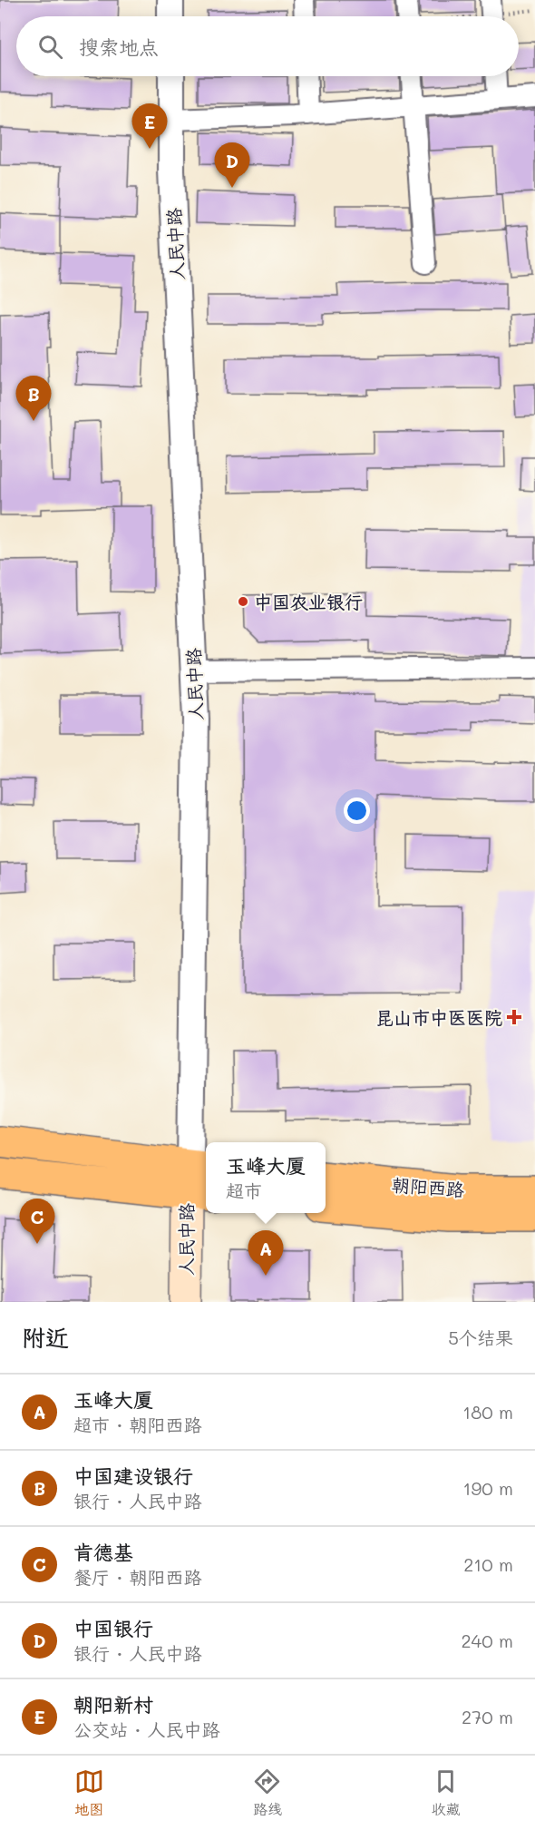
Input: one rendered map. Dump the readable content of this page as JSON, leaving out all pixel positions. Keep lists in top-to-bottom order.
{
  "streets": {
    "main road": ["人民中路", "朝阳西路"]
  },
  "places": {
    "other": ["中国农业银行"],
    "health": ["昆山市中医医院"]
  },
  "page": {
    "search": "搜索地点",
    "pins": [
      "E",
      "D",
      "B",
      "C",
      "A"
    ],
    "popup": ["玉峰大厦", "超市"],
    "heading": ["附近", "5个结果"],
    "list": [
      {
        "mark": "A",
        "name": "玉峰大厦",
        "note": "超市 · 朝阳西路",
        "value": "180 m"
      },
      {
        "mark": "B",
        "name": "中国建设银行",
        "note": "银行 · 人民中路",
        "value": "190 m"
      },
      {
        "mark": "C",
        "name": "肯德基",
        "note": "餐厅 · 朝阳西路",
        "value": "210 m"
      },
      {
        "mark": "D",
        "name": "中国银行",
        "note": "银行 · 人民中路",
        "value": "240 m"
      },
      {
        "mark": "E",
        "name": "朝阳新村",
        "note": "公交站 · 人民中路",
        "value": "270 m"
      }
    ],
    "nav": ["地图", "路线", "收藏"]
  }
}
